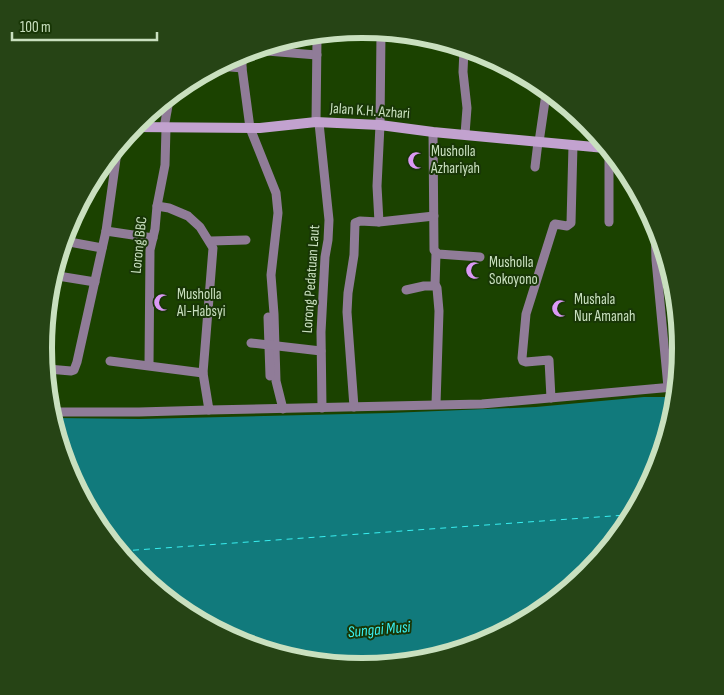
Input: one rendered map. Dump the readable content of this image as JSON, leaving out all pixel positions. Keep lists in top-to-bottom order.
{
  "streets": {
    "street": ["Jalan K.H. Azhari", "Lorong BBC", "Lorong Pedatuan Laut"]
  },
  "crossings": [
    ["Jalan K.H. Azhari", "Lorong BBC"],
    ["Jalan K.H. Azhari", "Lorong Pedatuan Laut"]
  ],
  "water": ["Sungai Musi"],
  "places": {
    "mosque": [
      "Musholla Azhariyah",
      "Musholla Sokoyono",
      "Musholla Al-Habsyi",
      "Mushala Nur Amanah"
    ]
  },
  "scale_bar": "100 m"
}
